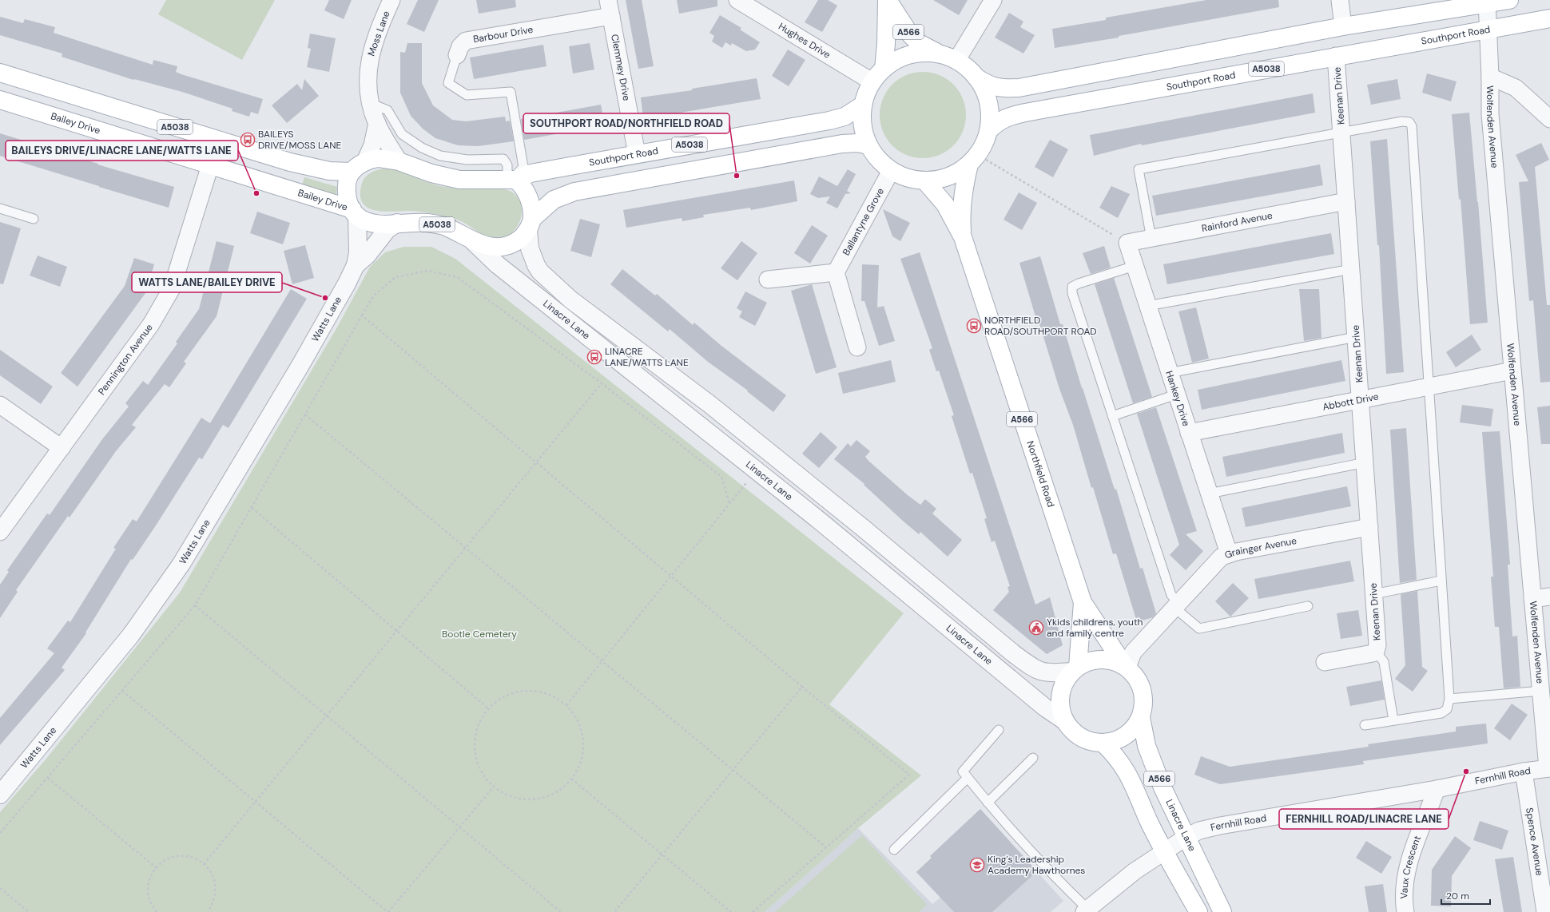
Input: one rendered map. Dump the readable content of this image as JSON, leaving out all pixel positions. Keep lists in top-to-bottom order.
{
  "streets": {
    "main road": [
      "A566",
      "Southport Road",
      "A5038",
      "Bailey Drive",
      "Linacre Lane",
      "Northfield Road"
    ],
    "street": [
      "Moss Lane",
      "Barbour Drive",
      "Hughes Drive",
      "Clemmey Drive",
      "Keenan Drive",
      "Wolfenden Avenue",
      "Ballantyne Grove",
      "Rainford Avenue",
      "Watts Lane",
      "Pennington Avenue",
      "Hankey Drive",
      "Abbott Drive",
      "Grainger Avenue",
      "Fernhill Road",
      "Spence Avenue",
      "Vaux Crescent"
    ]
  },
  "crossings": [
    ["A566", "Linacre Lane"],
    ["A566", "Northfield Road"],
    ["A566", "Grainger Avenue"],
    ["A566", "Fernhill Road"],
    ["Moss Lane", "A5038"],
    ["Barbour Drive", "Southport Road"],
    ["Barbour Drive", "Clemmey Drive"],
    ["Barbour Drive", "A5038"],
    ["Southport Road", "Clemmey Drive"],
    ["Southport Road", "A5038"],
    ["Southport Road", "Keenan Drive"],
    ["Southport Road", "Wolfenden Avenue"],
    ["Southport Road", "Northfield Road"],
    ["A5038", "Bailey Drive"],
    ["A5038", "Watts Lane"],
    ["A5038", "Linacre Lane"],
    ["Keenan Drive", "Rainford Avenue"],
    ["Keenan Drive", "Abbott Drive"],
    ["Keenan Drive", "Grainger Avenue"],
    ["Bailey Drive", "Watts Lane"],
    ["Bailey Drive", "Pennington Avenue"],
    ["Wolfenden Avenue", "Abbott Drive"],
    ["Wolfenden Avenue", "Fernhill Road"],
    ["Rainford Avenue", "Hankey Drive"],
    ["Linacre Lane", "Northfield Road"],
    ["Linacre Lane", "Grainger Avenue"],
    ["Linacre Lane", "Fernhill Road"],
    ["Hankey Drive", "Abbott Drive"],
    ["Hankey Drive", "Grainger Avenue"],
    ["Northfield Road", "Grainger Avenue"],
    ["Fernhill Road", "Spence Avenue"],
    ["Fernhill Road", "Vaux Crescent"]
  ],
  "parks": ["Bootle Cemetery"],
  "places": {
    "bus stop": ["BAILEYS DRIVE/MOSS LANE", "NORTHFIELD ROAD/SOUTHPORT ROAD", "LINACRE LANE/WATTS LANE"],
    "other": [
      "SOUTHPORT ROAD/NORTHFIELD ROAD",
      "BAILEYS DRIVE/LINACRE LANE/WATTS LANE",
      "WATTS LANE/BAILEY DRIVE",
      "FERNHILL ROAD/LINACRE LANE"
    ],
    "public building": ["Ykids childrens, youth and family centre"],
    "school or university": ["King's Leadership Academy Hawthornes"]
  },
  "scale_bar": "20 m"
}
